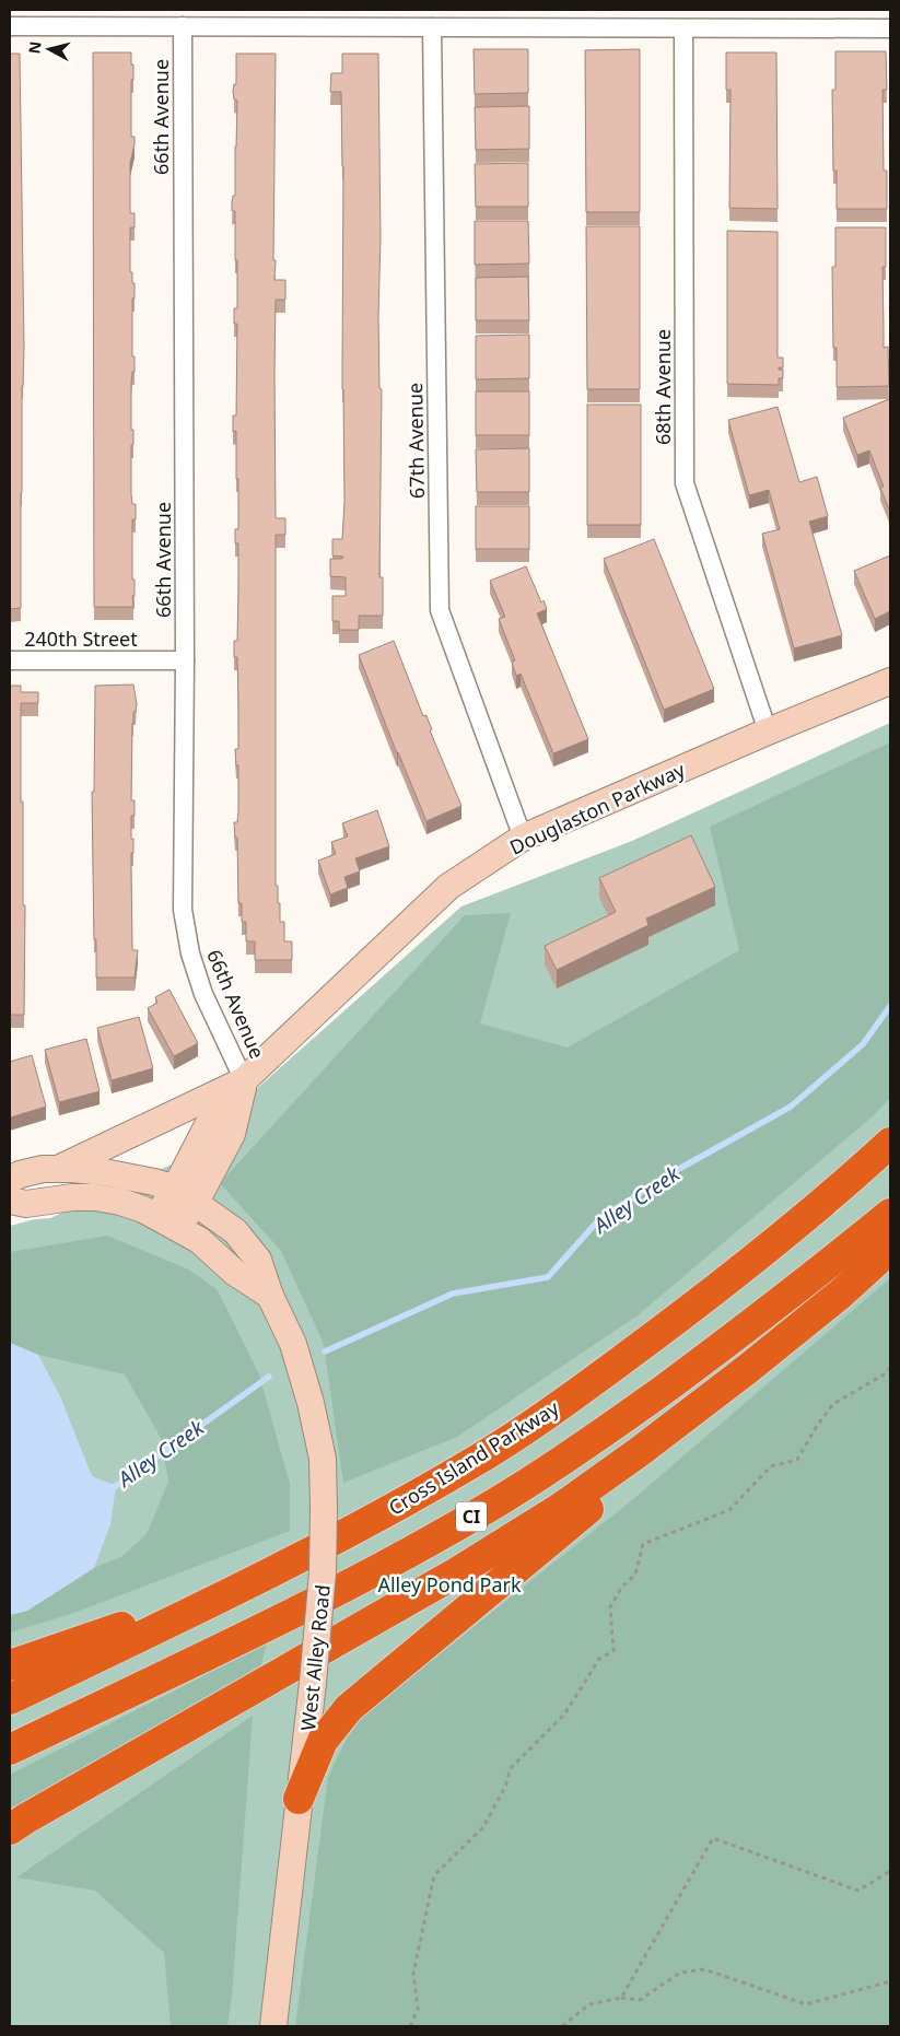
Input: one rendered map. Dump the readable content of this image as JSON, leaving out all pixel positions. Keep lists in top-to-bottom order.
{
  "streets": {
    "highway": ["Cross Island Parkway", "CI"],
    "main road": ["Douglaston Parkway", "West Alley Road"],
    "street": [
      "66th Avenue",
      "68th Avenue",
      "67th Avenue",
      "240th Street"
    ]
  },
  "crossings": [
    ["66th Avenue", "240th Street"],
    ["66th Avenue", "Douglaston Parkway"],
    ["68th Avenue", "Douglaston Parkway"],
    ["67th Avenue", "Douglaston Parkway"],
    ["Douglaston Parkway", "West Alley Road"]
  ],
  "water": ["Alley Creek"],
  "parks": ["Alley Pond Park"],
  "north": "left"
}
